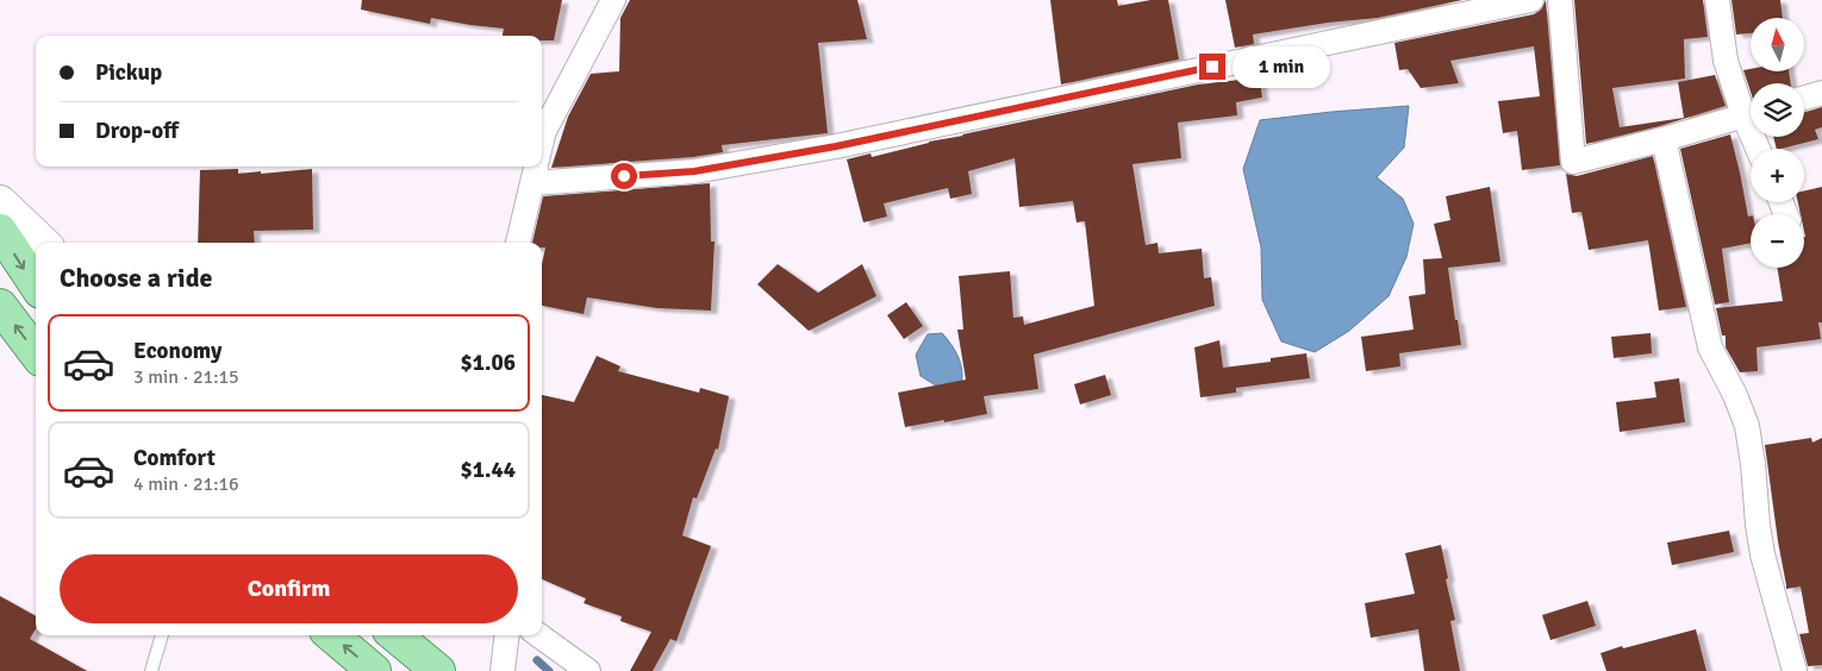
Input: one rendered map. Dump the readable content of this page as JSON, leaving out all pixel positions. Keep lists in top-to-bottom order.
{
  "north": "top",
  "page": {
    "map_buttons": ["+", "−"],
    "banner": ["Pickup", "Drop-off"],
    "bubble": "1 min",
    "heading": "Choose a ride",
    "list": [
      {
        "name": "Economy",
        "note": "3 min · 21:15",
        "value": "$1.06"
      },
      {
        "name": "Comfort",
        "note": "4 min · 21:16",
        "value": "$1.44"
      }
    ],
    "buttons": "Confirm"
  }
}
